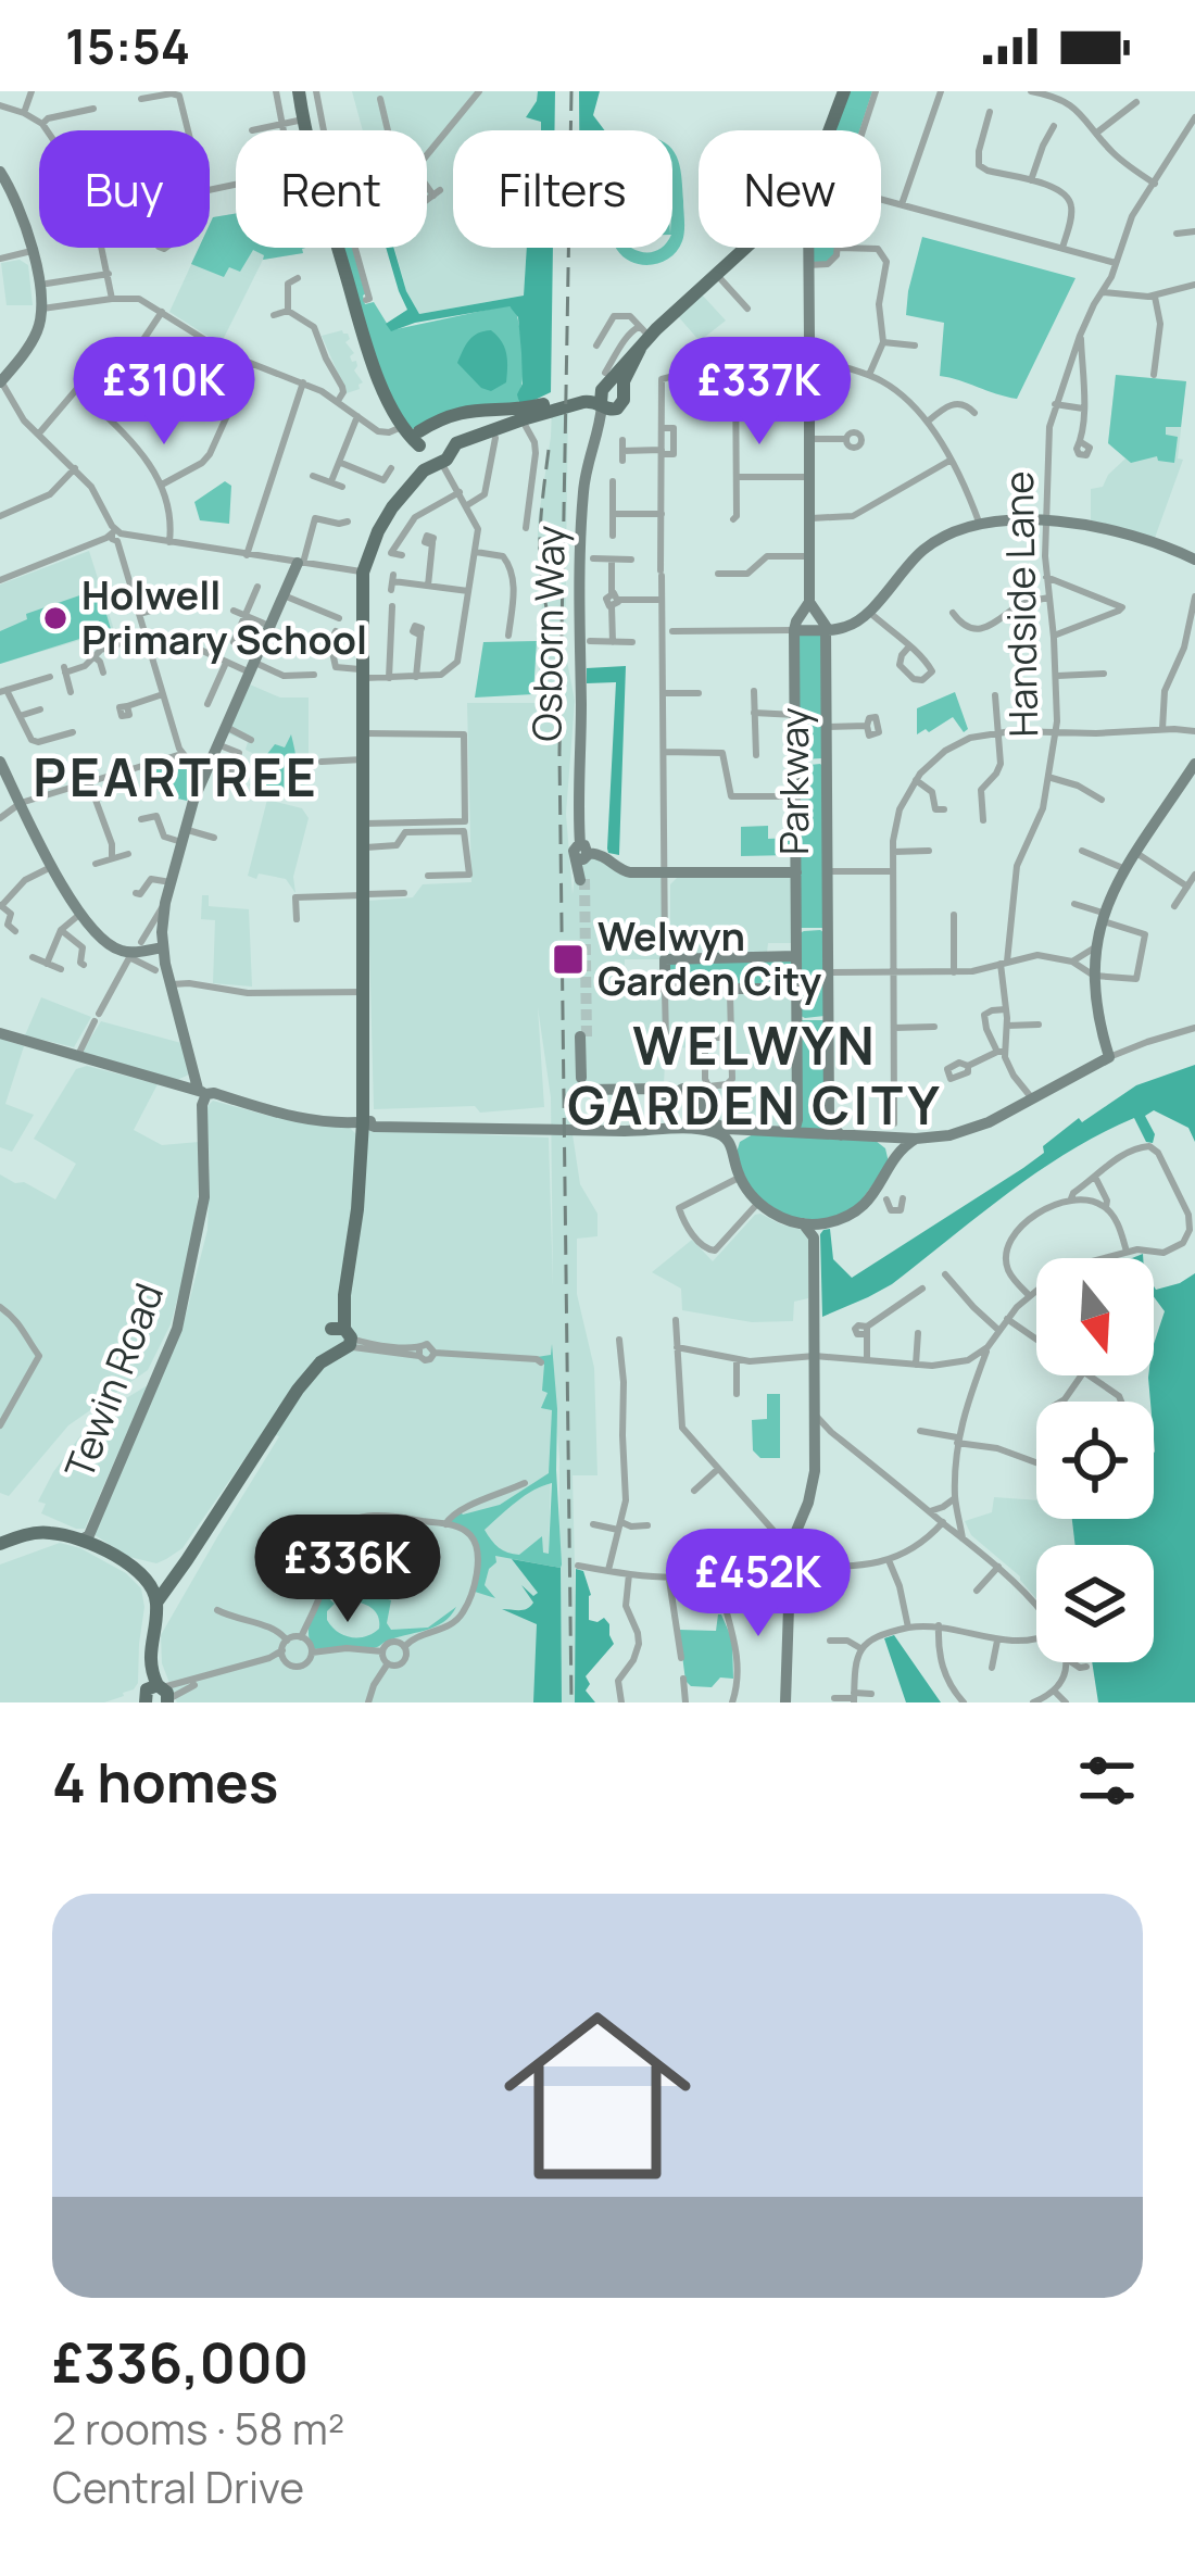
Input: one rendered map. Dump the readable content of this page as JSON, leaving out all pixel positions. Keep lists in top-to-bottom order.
{
  "streets": {
    "street": [
      "Handside Lane",
      "Osborn Way",
      "Parkway",
      "Tewin Road"
    ]
  },
  "districts": ["PEARTREE", "WELWYN GARDEN CITY"],
  "places": {
    "other": ["Holwell Primary School"],
    "transit": ["Welwyn Garden City"]
  },
  "north": "bottom",
  "page": {
    "status": "15:54",
    "chip": [
      "Buy",
      "Rent",
      "Filters",
      "New"
    ],
    "price": [
      "£310K",
      "£337K",
      "£336K",
      "£452K"
    ],
    "heading": "4 homes",
    "list": [
      {
        "name": "£336,000",
        "note": "2 rooms · 58 m² · Central Drive"
      }
    ]
  }
}
